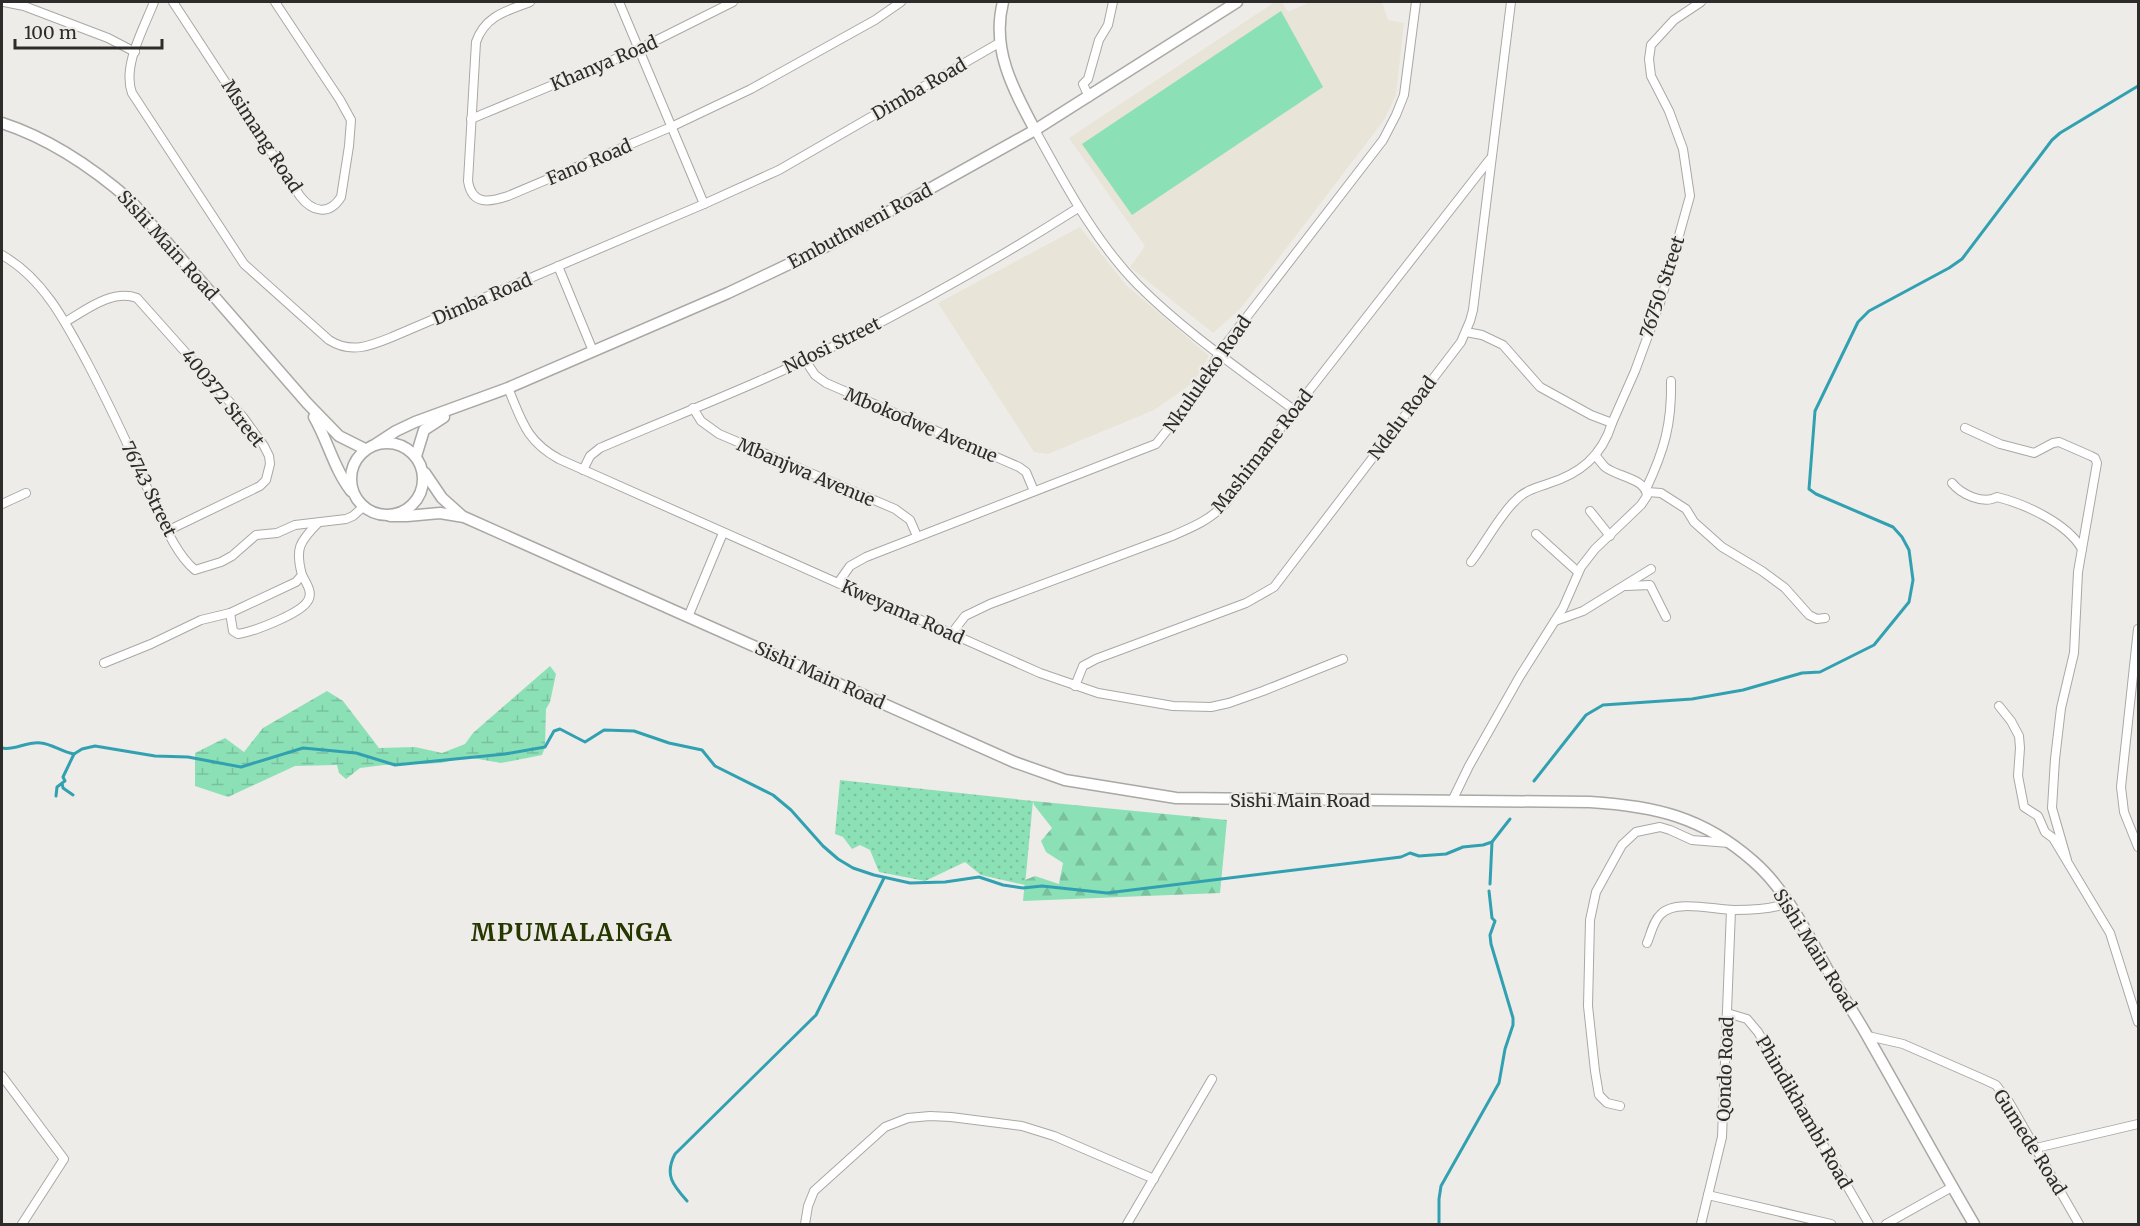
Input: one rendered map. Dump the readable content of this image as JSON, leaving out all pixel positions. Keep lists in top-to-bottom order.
{
  "streets": {
    "street": [
      "Khanya Road",
      "Dimba Road",
      "Msimang Road",
      "Fano Road",
      "Embuthweni Road",
      "Sishi Main Road",
      "76750 Street",
      "Ndosi Street",
      "Nkululeko Road",
      "400372 Street",
      "Ndelu Road",
      "Mbokodwe Avenue",
      "Mashimane Road",
      "Mbanjwa Avenue",
      "76743 Street",
      "Kweyama Road",
      "Qondo Road",
      "Phindikhambi Road",
      "Gumede Road"
    ]
  },
  "crossings": [
    ["Khanya Road", "Fano Road"],
    ["Embuthweni Road", "Sishi Main Road"],
    ["Embuthweni Road", "76743 Street"],
    ["Embuthweni Road", "Kweyama Road"],
    ["Sishi Main Road", "76743 Street"],
    ["Sishi Main Road", "Gumede Road"],
    ["Ndosi Street", "Mbokodwe Avenue"],
    ["Ndosi Street", "Mbanjwa Avenue"],
    ["Ndosi Street", "Kweyama Road"],
    ["Nkululeko Road", "Mbokodwe Avenue"],
    ["Nkululeko Road", "Mbanjwa Avenue"],
    ["Nkululeko Road", "Kweyama Road"],
    ["400372 Street", "76743 Street"],
    ["Ndelu Road", "Mashimane Road"],
    ["Ndelu Road", "Kweyama Road"],
    ["Mashimane Road", "Kweyama Road"],
    ["Qondo Road", "Phindikhambi Road"]
  ],
  "districts": ["MPUMALANGA"],
  "scale_bar": "100 m"
}
